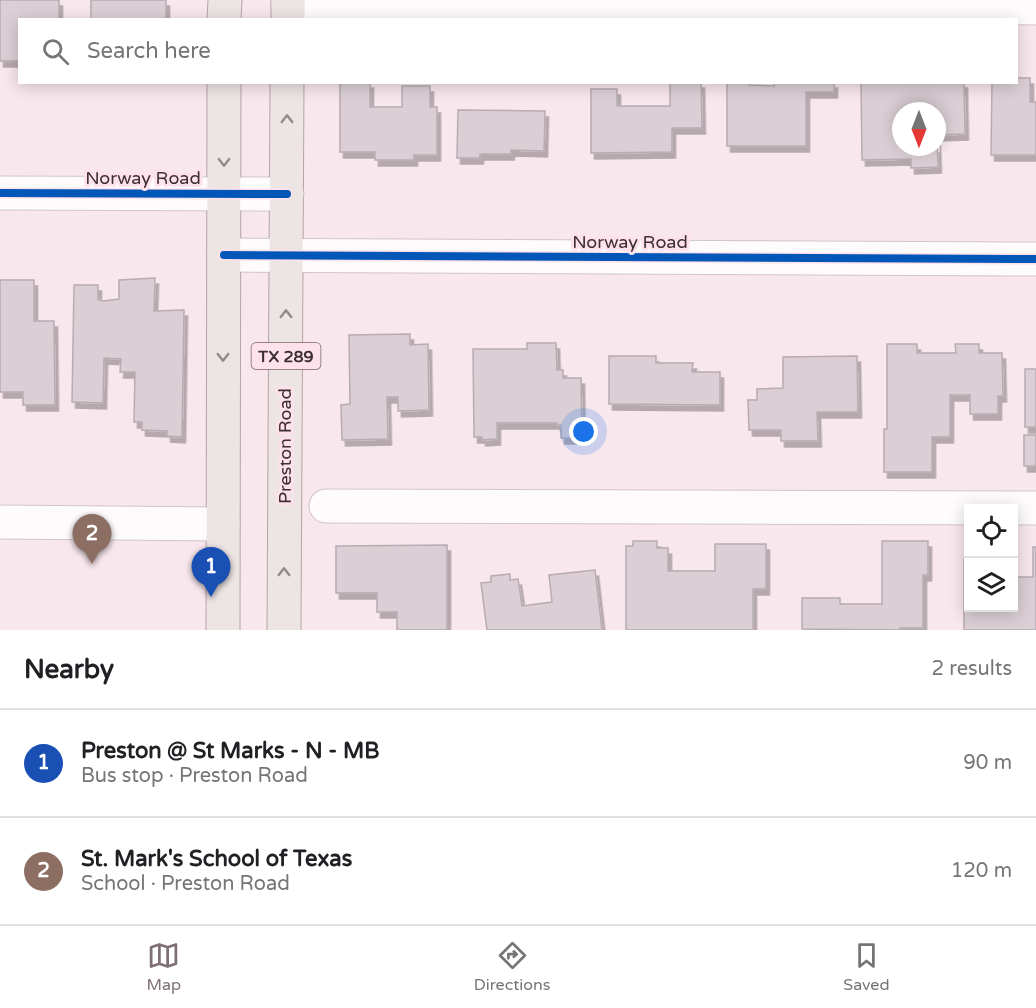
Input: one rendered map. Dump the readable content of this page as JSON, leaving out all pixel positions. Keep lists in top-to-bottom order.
{
  "streets": {
    "main road": ["TX 289", "Preston Road"],
    "street": ["Norway Road"]
  },
  "crossings": [
    ["Norway Road", "Preston Road"]
  ],
  "north": "bottom",
  "page": {
    "search": "Search here",
    "pins": ["2", "1"],
    "heading": ["Nearby", "2 results"],
    "list": [
      {
        "mark": "1",
        "name": "Preston @ St Marks - N - MB",
        "note": "Bus stop · Preston Road",
        "value": "90 m"
      },
      {
        "mark": "2",
        "name": "St. Mark's School of Texas",
        "note": "School · Preston Road",
        "value": "120 m"
      }
    ],
    "nav": ["Map", "Directions", "Saved"]
  }
}
